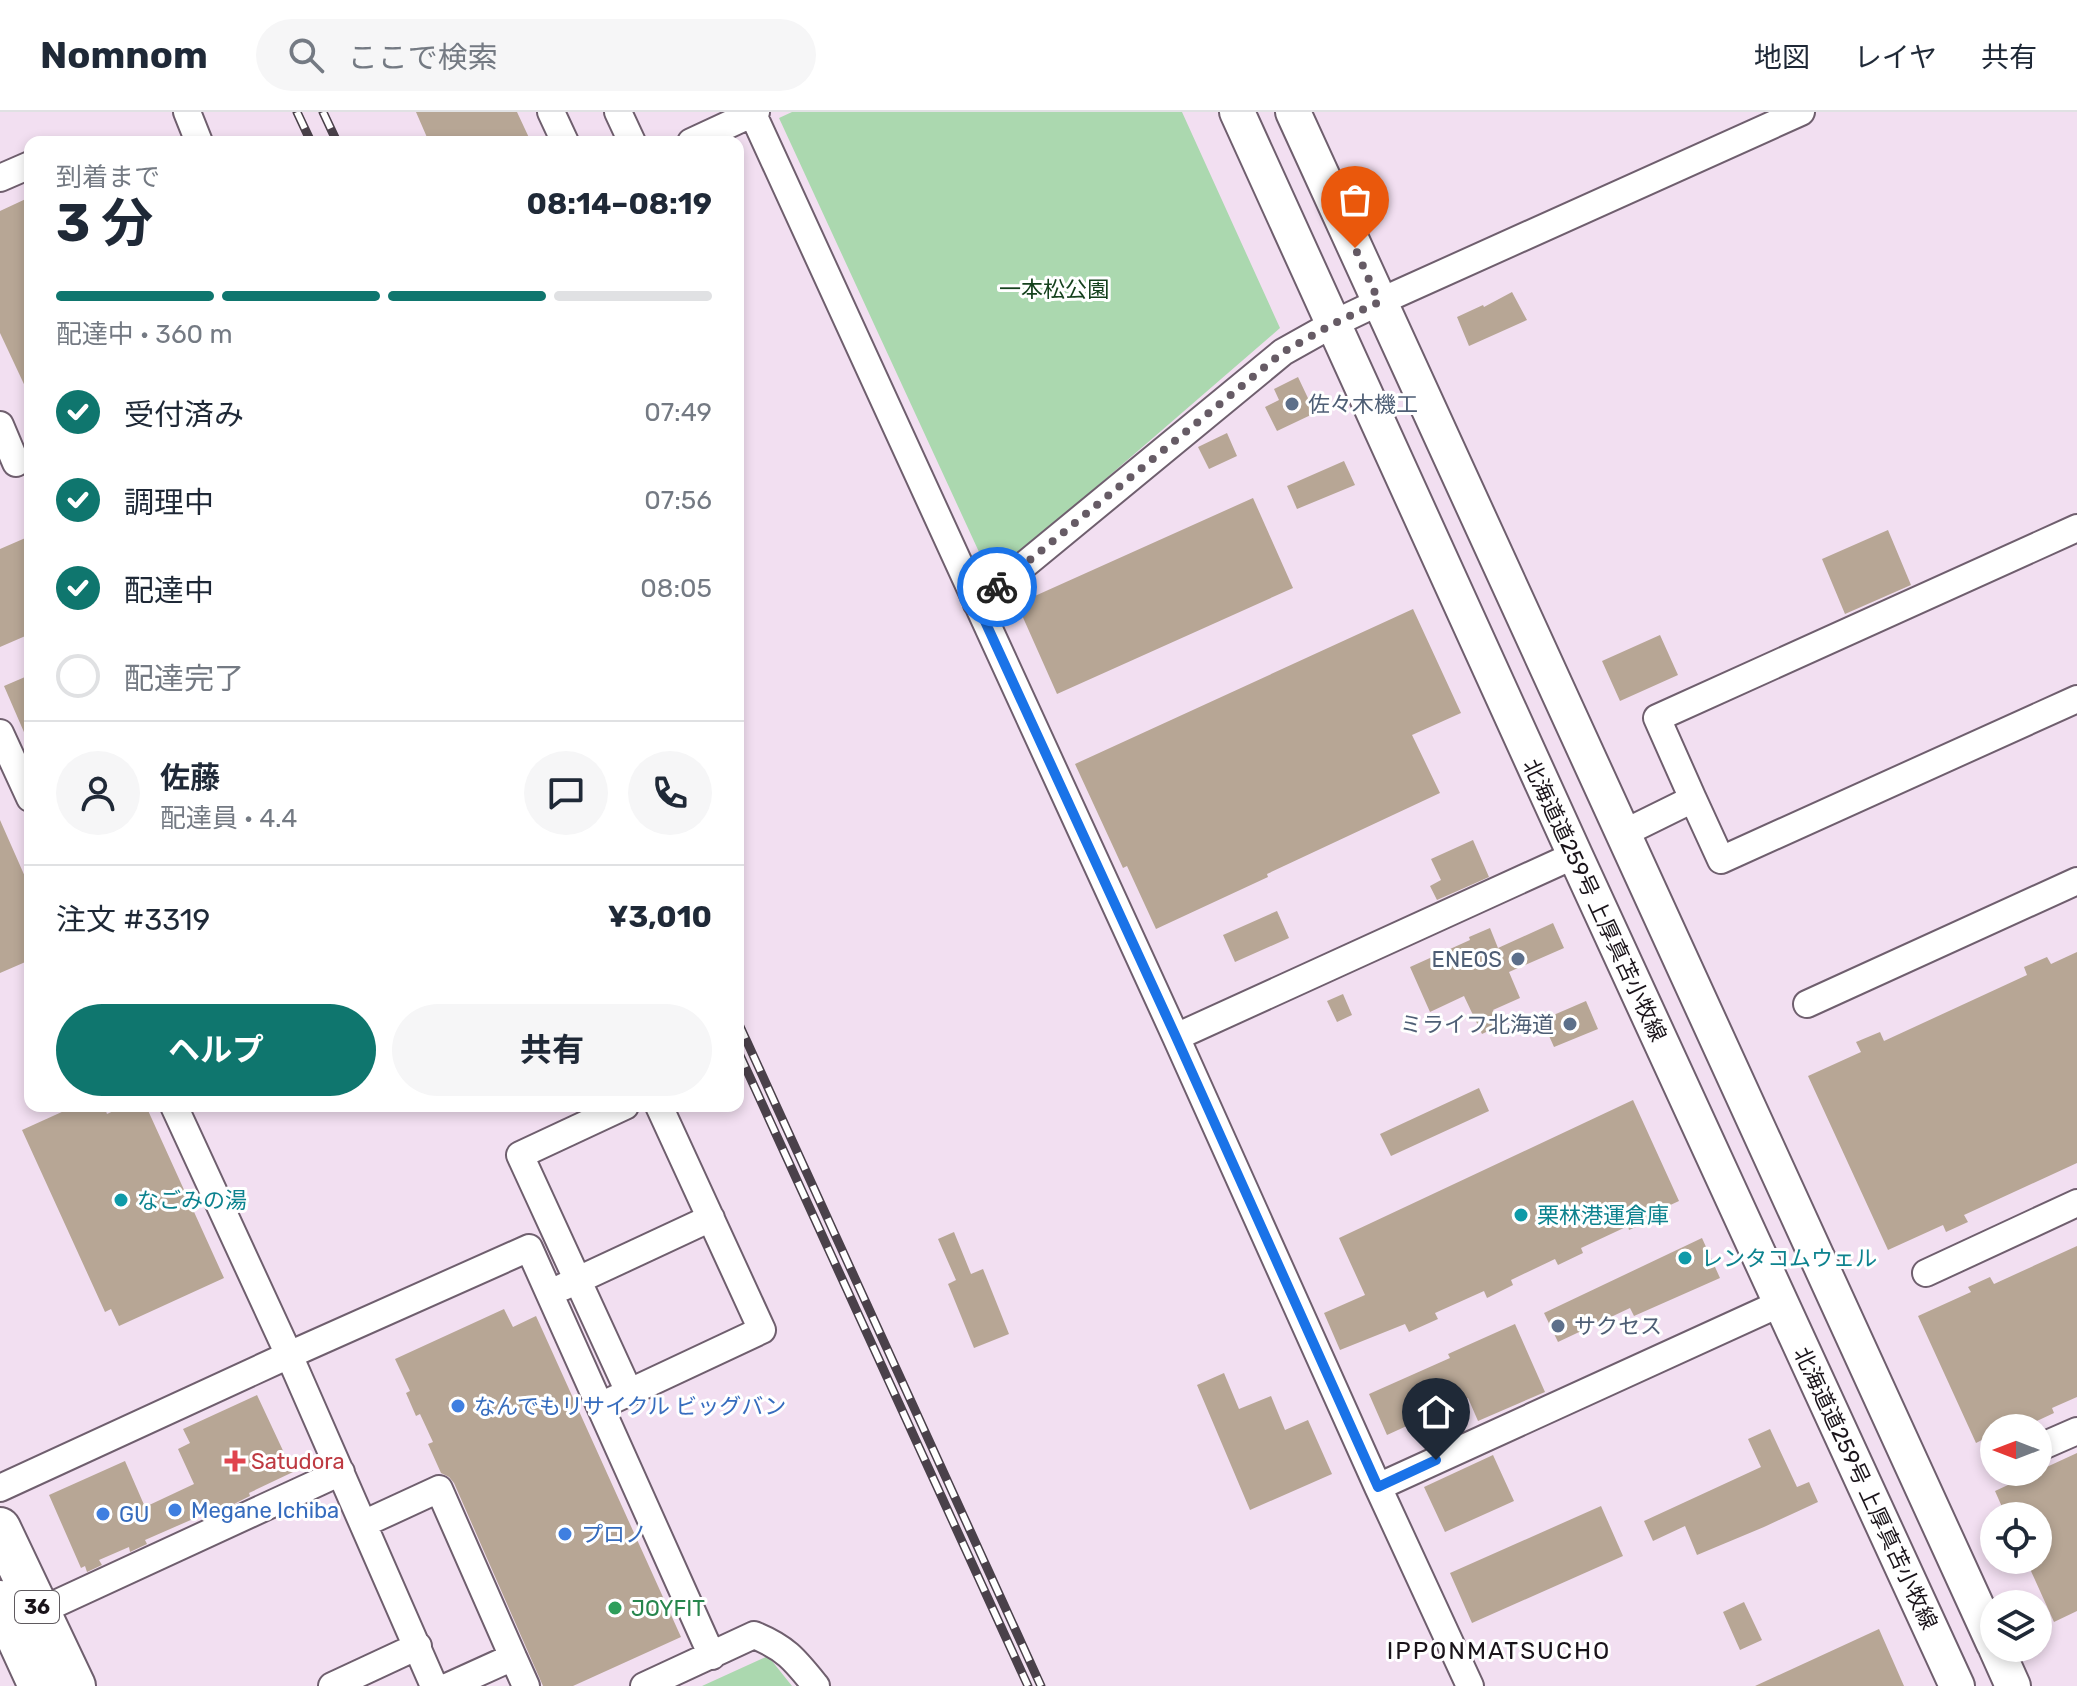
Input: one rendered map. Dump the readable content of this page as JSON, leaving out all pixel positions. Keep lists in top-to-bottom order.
{
  "streets": {
    "highway": ["36"],
    "main road": ["北海道道259号 上厚真苫小牧線"]
  },
  "districts": ["IPPONMATSUCHO"],
  "parks": ["一本松公園"],
  "places": {
    "other": [
      "佐々木機工",
      "ENEOS",
      "ミライフ北海道",
      "なごみの湯",
      "栗林港運倉庫",
      "レンタコムウェル",
      "サクセス",
      "なんでもリサイクル ビッグバン",
      "Megane Ichiba",
      "GU",
      "プロノ",
      "JOYFIT"
    ],
    "health": ["Satudora"]
  },
  "north": "left",
  "page": {
    "header": "Nomnom",
    "search": "ここで検索",
    "nav": ["地図", "レイヤ", "共有"],
    "heading": ["3 分", "到着まで", "08:14–08:19"],
    "panel": [
      "佐藤",
      "配達員 · 4.4",
      "注文 #3319",
      "¥3,010"
    ],
    "bar": "配達中 · 360 m",
    "list": [
      ["受付済み", "07:49"],
      ["調理中", "07:56"],
      ["配達中", "08:05"],
      "配達完了"
    ],
    "buttons": ["ヘルプ", "共有"]
  }
}
